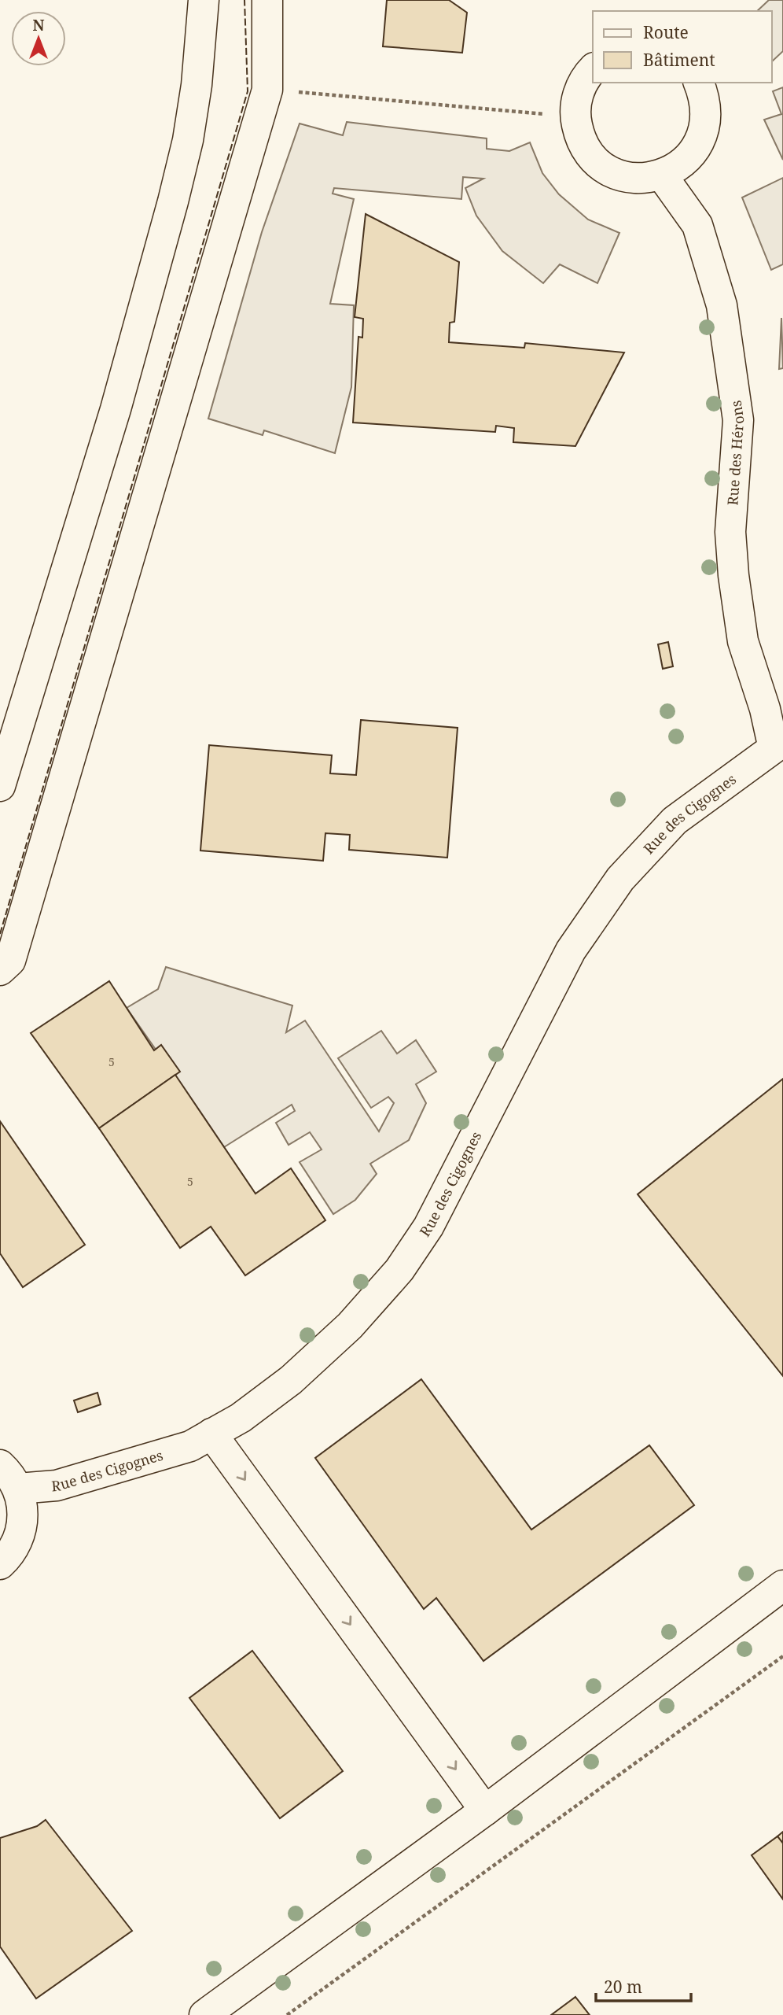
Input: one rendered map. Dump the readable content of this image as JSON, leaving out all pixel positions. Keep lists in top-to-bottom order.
{
  "streets": {
    "street": ["Rue des Hérons", "Rue des Cigognes"]
  },
  "crossings": [
    ["Rue des Hérons", "Rue des Cigognes"]
  ],
  "house_numbers": ["5", "5"],
  "legend": ["Route", "Bâtiment"],
  "scale_bar": "20 m",
  "north": "top"
}
